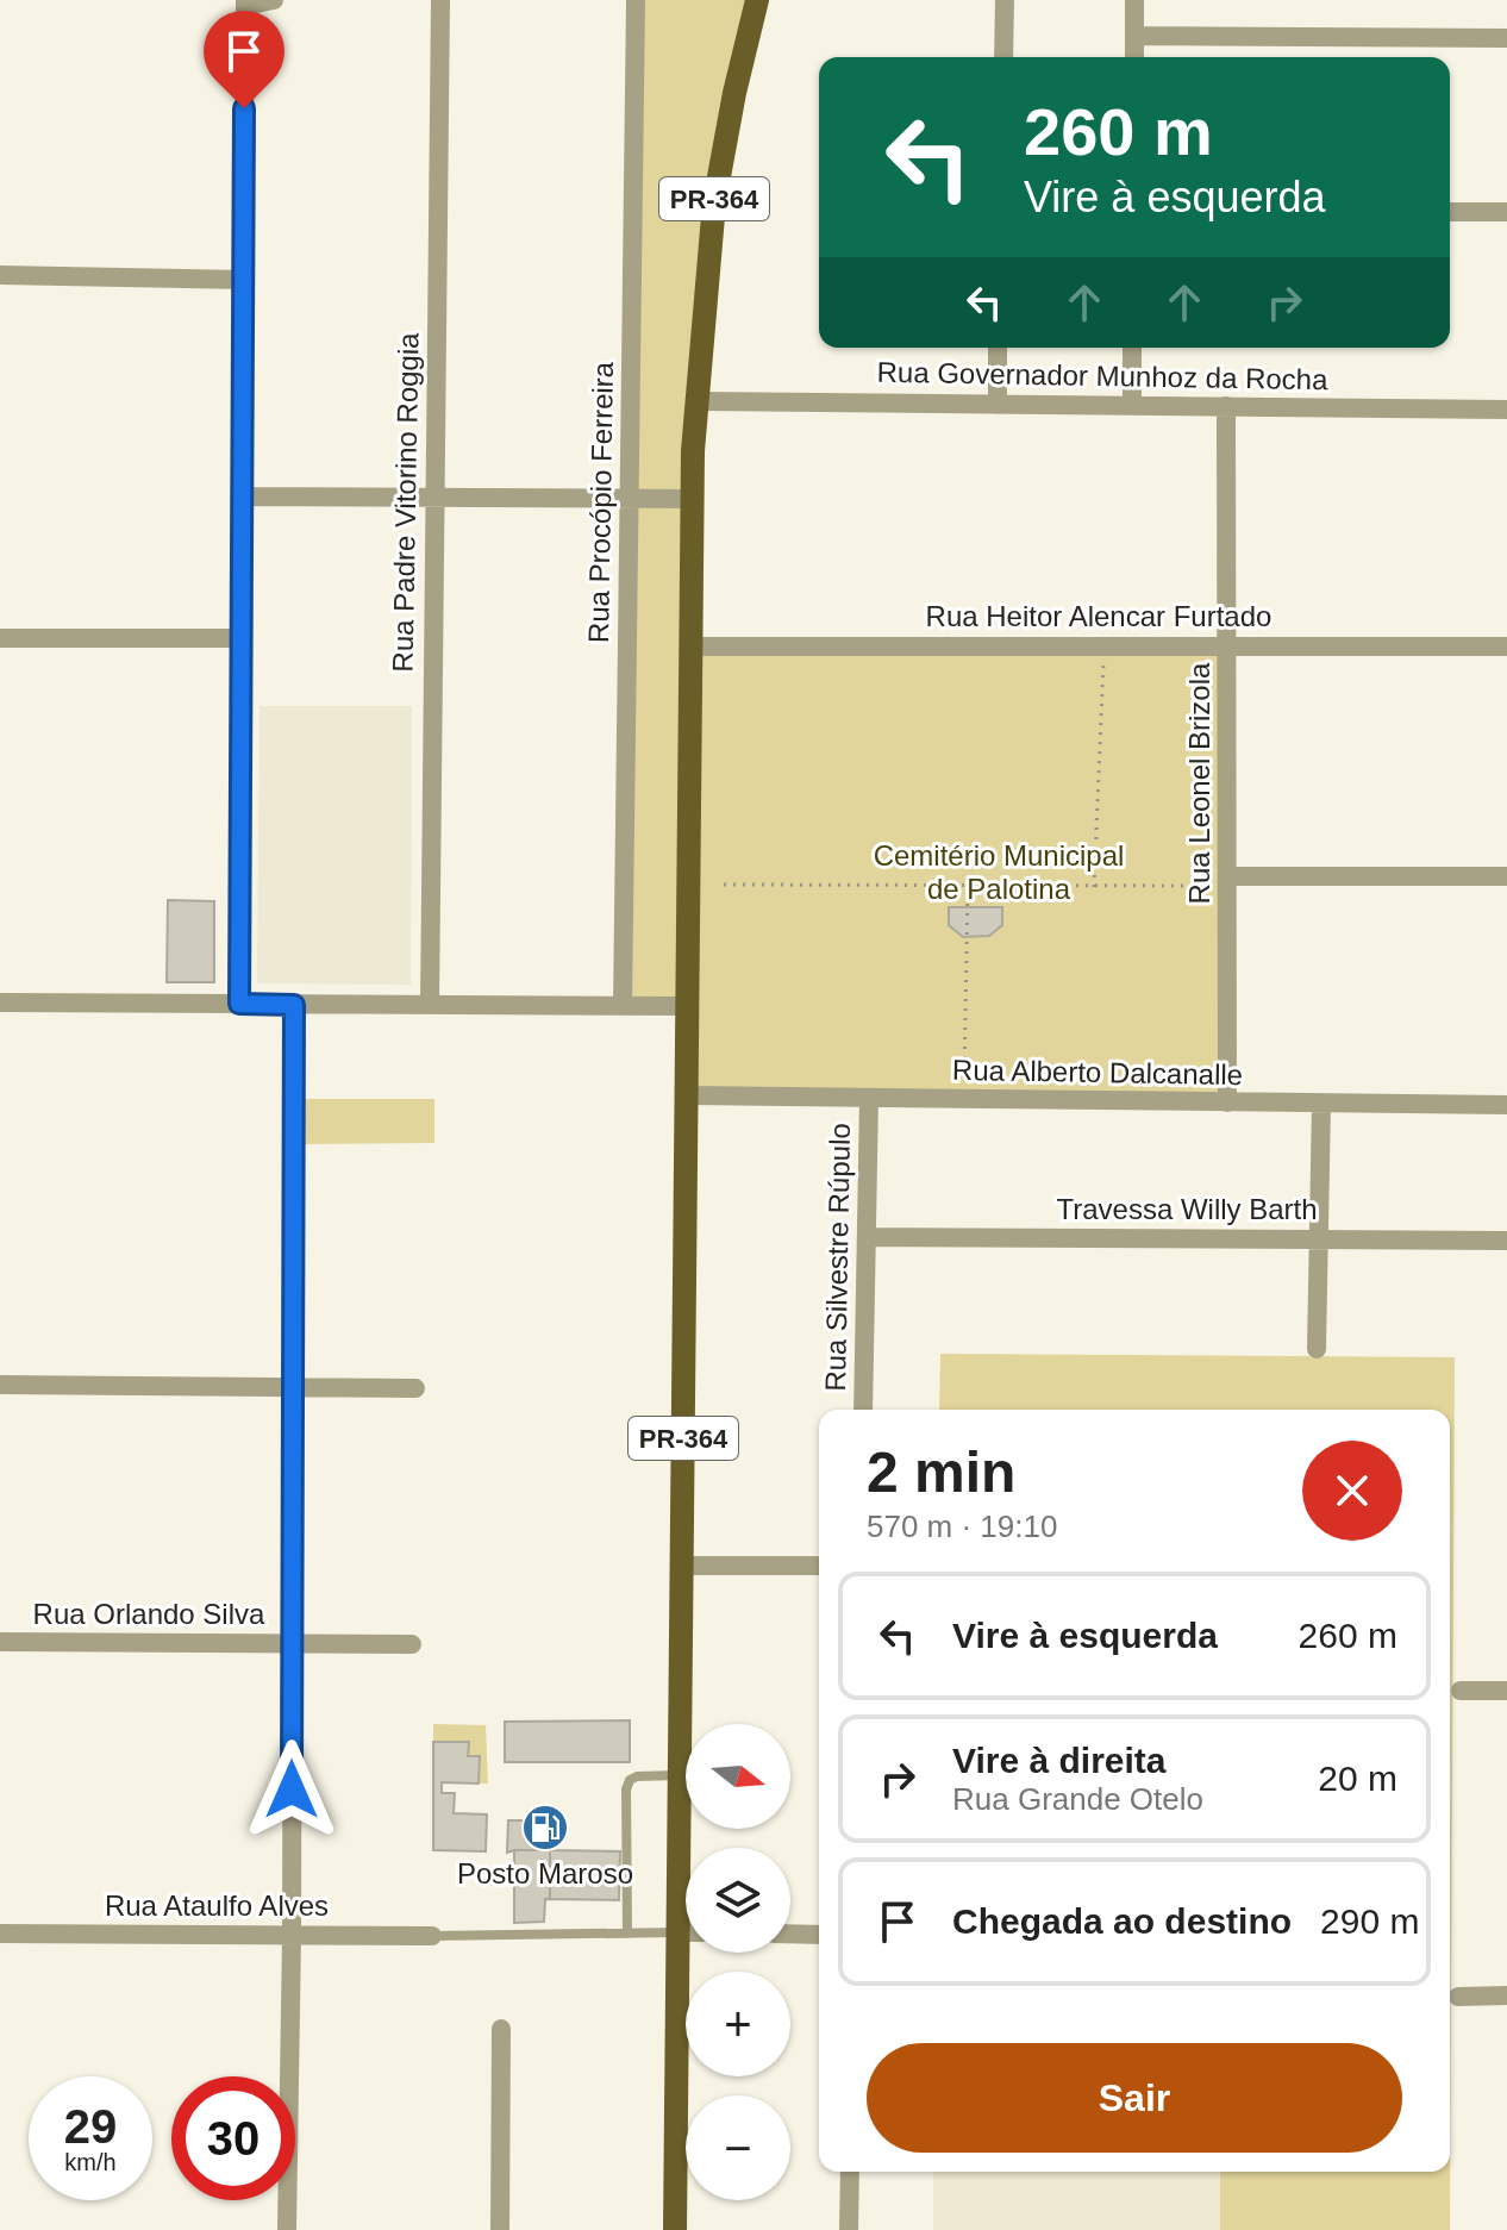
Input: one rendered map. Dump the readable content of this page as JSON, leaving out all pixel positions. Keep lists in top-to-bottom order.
{
  "streets": {
    "main road": ["PR-364"],
    "street": [
      "Rua Governador Munhoz da Rocha",
      "Rua Padre Vitorino Roggia",
      "Rua Procópio Ferreira",
      "Rua Heitor Alencar Furtado",
      "Rua Leonel Brizola",
      "Rua Alberto Dalcanalle",
      "Travessa Willy Barth",
      "Rua Silvestre Rúpulo",
      "Rua Orlando Silva",
      "Rua Ataulfo Alves"
    ]
  },
  "crossings": [
    ["PR-364", "Rua Governador Munhoz da Rocha"],
    ["PR-364", "Rua Heitor Alencar Furtado"],
    ["PR-364", "Rua Alberto Dalcanalle"],
    ["Rua Governador Munhoz da Rocha", "Rua Leonel Brizola"],
    ["Rua Heitor Alencar Furtado", "Rua Leonel Brizola"],
    ["Rua Leonel Brizola", "Rua Alberto Dalcanalle"],
    ["Rua Alberto Dalcanalle", "Rua Silvestre Rúpulo"],
    ["Travessa Willy Barth", "Rua Silvestre Rúpulo"]
  ],
  "parks": ["Cemitério Municipal de Palotina"],
  "places": {
    "fuel station": ["Posto Maroso"]
  },
  "north": "right",
  "page": {
    "turn": ["260 m", "Vire à esquerda"],
    "heading": ["2 min", "570 m · 19:10"],
    "list": [
      {
        "name": "Vire à esquerda",
        "value": "260 m"
      },
      {
        "name": "Vire à direita",
        "note": "Rua Grande Otelo",
        "value": "20 m"
      },
      {
        "name": "Chegada ao destino",
        "value": "290 m"
      }
    ],
    "map_buttons": ["+", "−"],
    "buttons": "Sair",
    "speed": "29 km/h",
    "limit": "30"
  }
}
